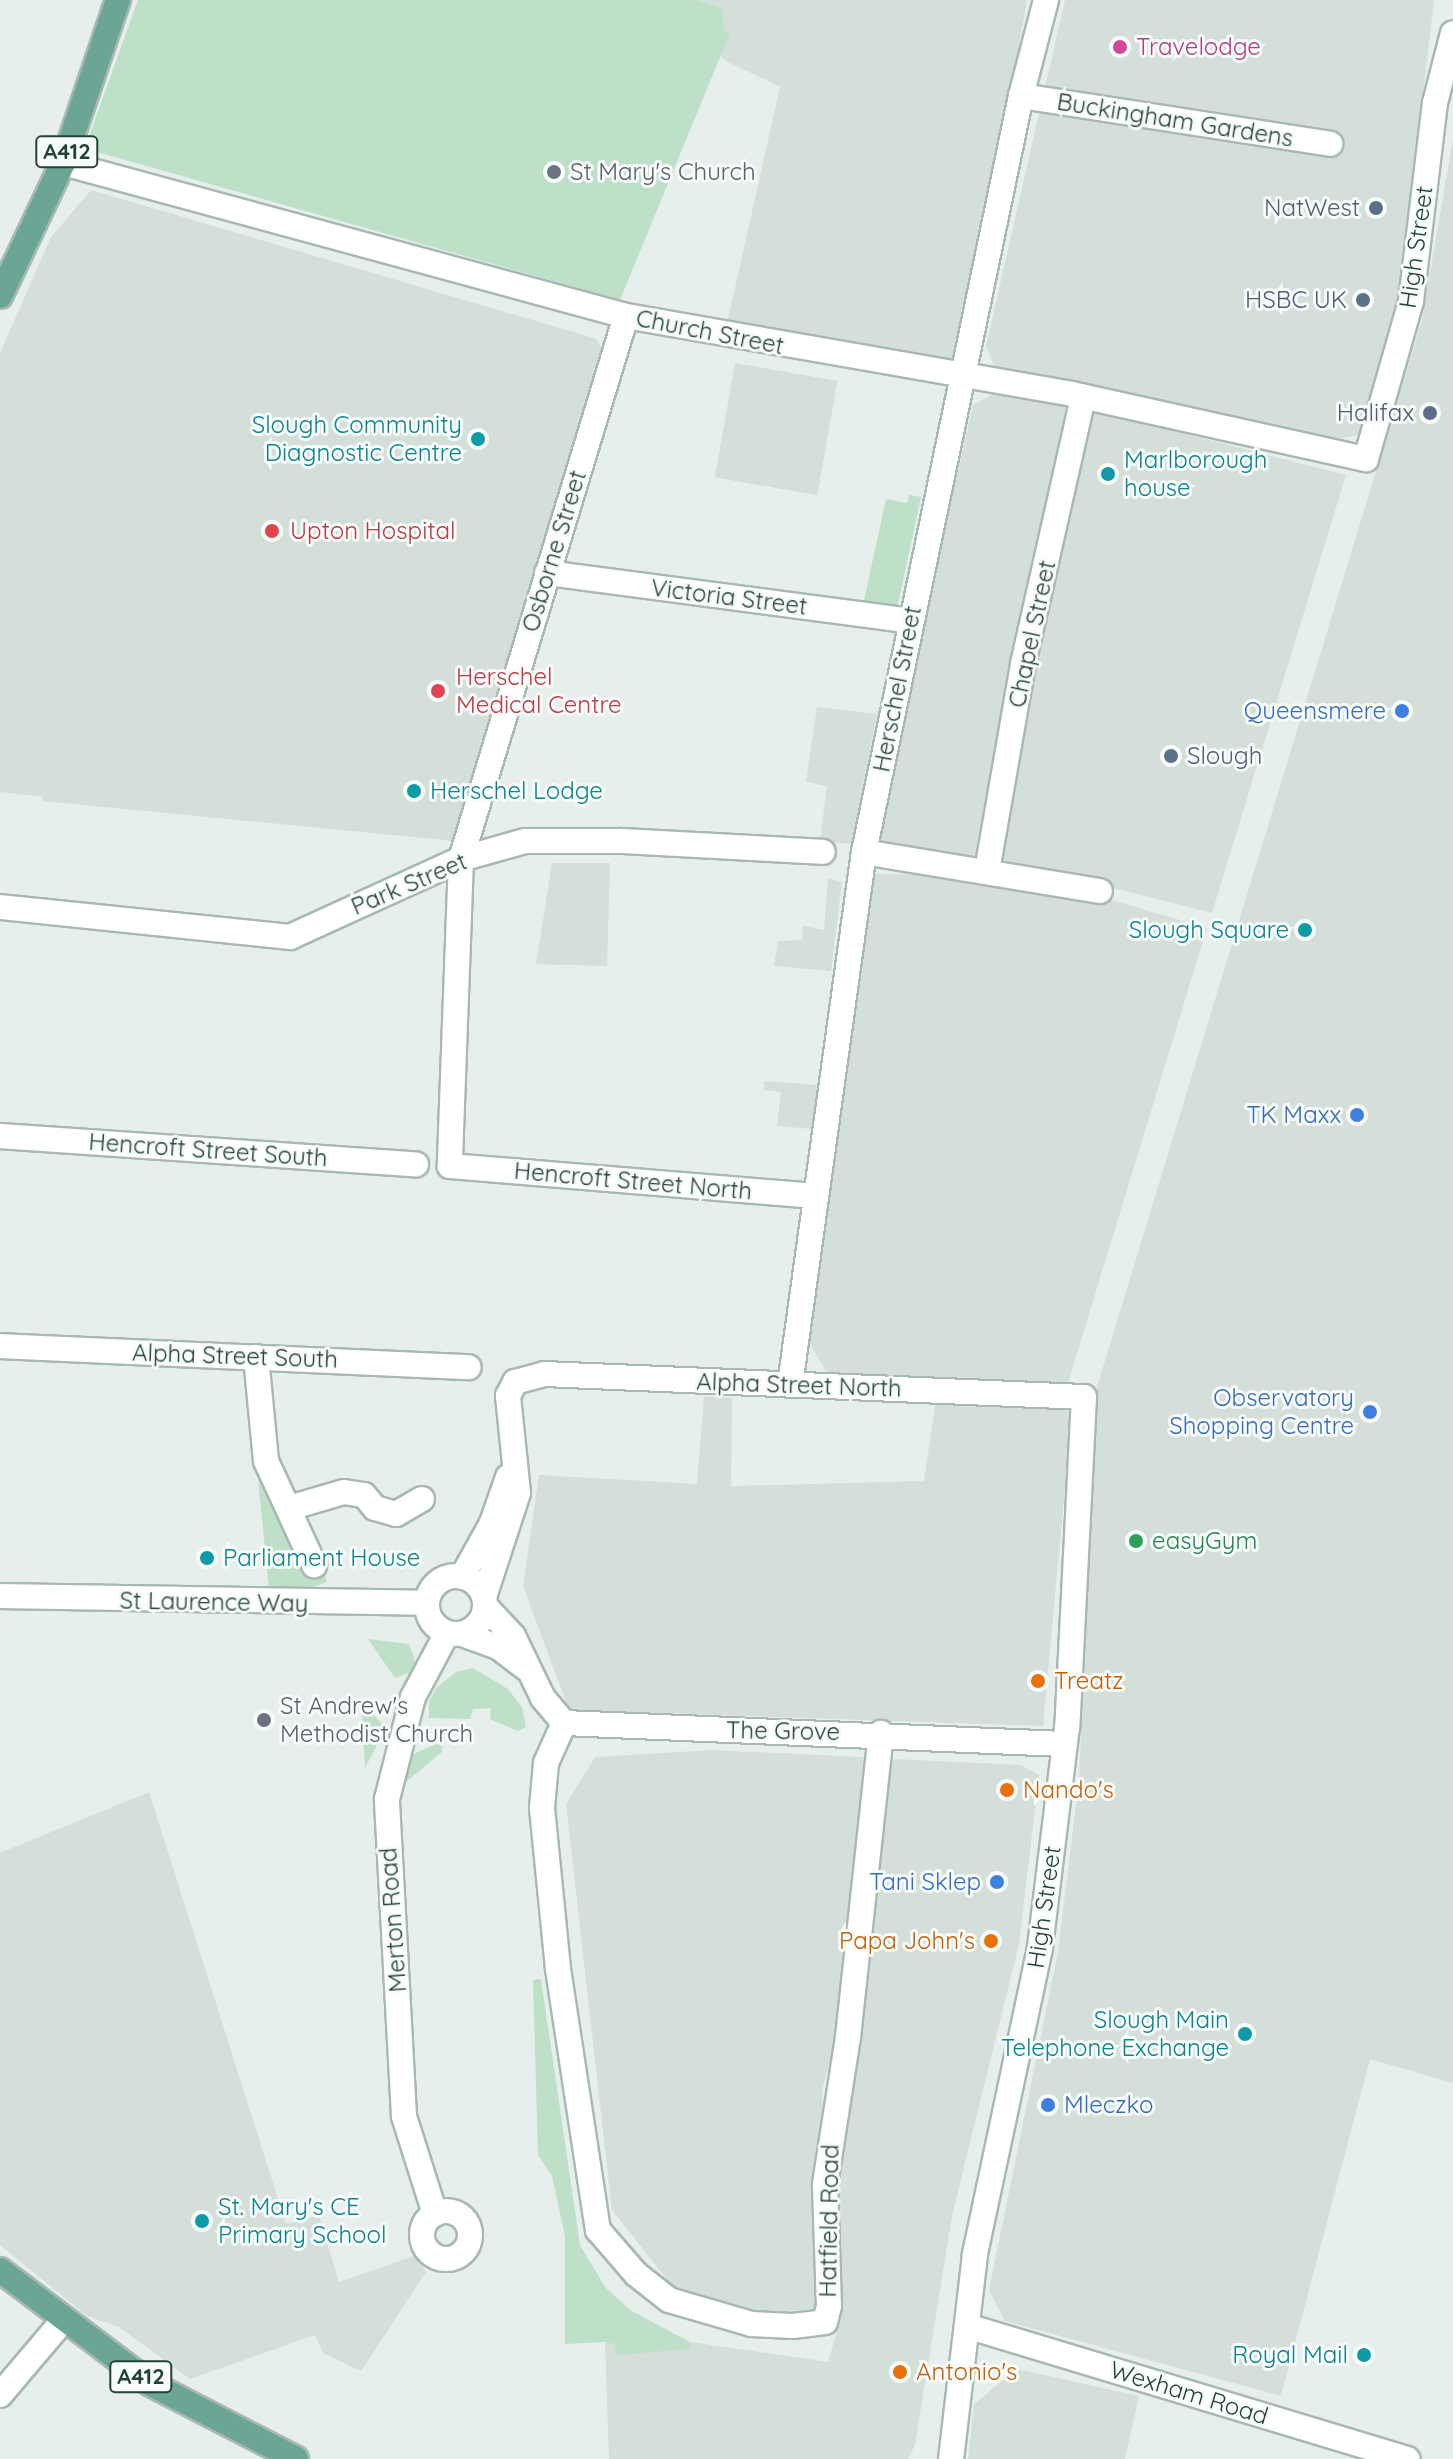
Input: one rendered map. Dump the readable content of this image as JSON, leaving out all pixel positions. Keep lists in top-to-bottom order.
{
  "streets": {
    "main road": ["A412"],
    "street": [
      "Buckingham Gardens",
      "High Street",
      "Church Street",
      "Osborne Street",
      "Victoria Street",
      "Chapel Street",
      "Herschel Street",
      "Park Street",
      "Hencroft Street South",
      "Hencroft Street North",
      "Alpha Street South",
      "Alpha Street North",
      "St Laurence Way",
      "The Grove",
      "Merton Road",
      "Hatfield Road",
      "Wexham Road"
    ]
  },
  "crossings": [
    ["Buckingham Gardens", "Herschel Street"],
    ["A412", "Church Street"],
    ["High Street", "Church Street"],
    ["High Street", "Alpha Street North"],
    ["High Street", "The Grove"],
    ["High Street", "Wexham Road"],
    ["Church Street", "Osborne Street"],
    ["Church Street", "Chapel Street"],
    ["Church Street", "Herschel Street"],
    ["Osborne Street", "Victoria Street"],
    ["Osborne Street", "Park Street"],
    ["Osborne Street", "Hencroft Street North"],
    ["Victoria Street", "Herschel Street"],
    ["Herschel Street", "Hencroft Street North"],
    ["Herschel Street", "Alpha Street North"],
    ["St Laurence Way", "Merton Road"],
    ["The Grove", "Hatfield Road"]
  ],
  "places": [
    "Travelodge",
    "St Mary's Church",
    "NatWest",
    "HSBC UK",
    "Halifax",
    "Slough Community Diagnostic Centre",
    "Marlborough house",
    "Upton Hospital",
    "Herschel Medical Centre",
    "Queensmere",
    "Slough",
    "Herschel Lodge",
    "Slough Square",
    "TK Maxx",
    "Observatory Shopping Centre",
    "easyGym",
    "Parliament House",
    "Treatz",
    "St Andrew's Methodist Church",
    "Nando's",
    "Tani Sklep",
    "Papa John's",
    "Slough Main Telephone Exchange",
    "Mleczko",
    "St. Mary's CE Primary School",
    "Royal Mail",
    "Antonio's"
  ]
}
